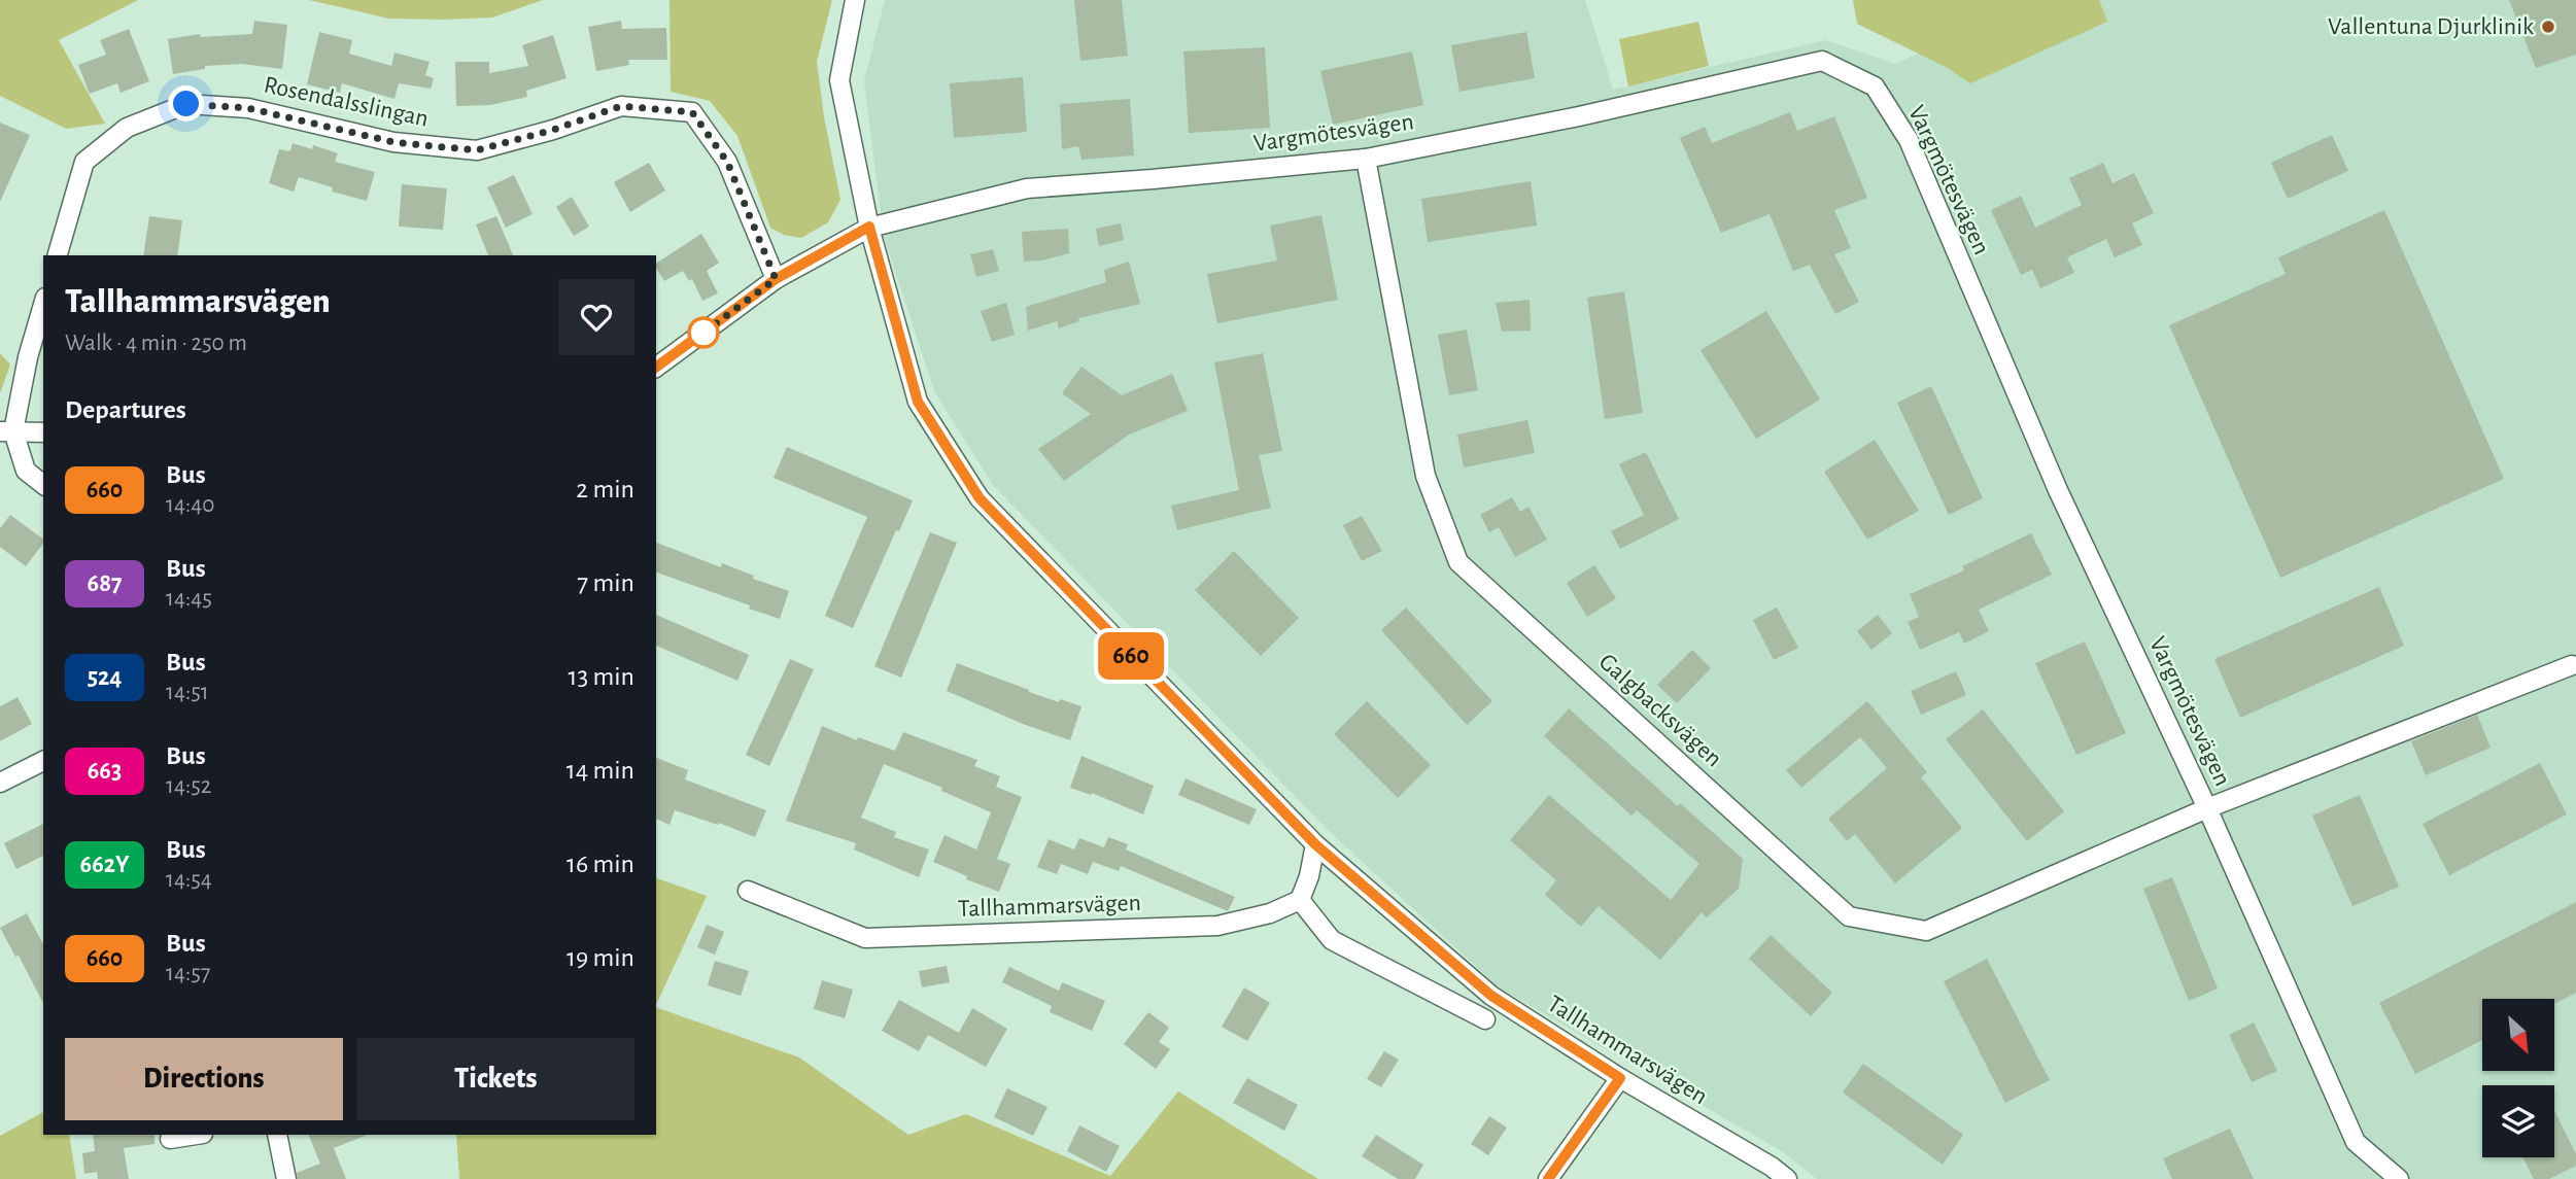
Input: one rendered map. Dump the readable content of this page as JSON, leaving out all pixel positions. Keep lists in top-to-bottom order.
{
  "streets": {
    "street": [
      "Rosendalsslingan",
      "Vargmötesvägen",
      "Galgbacksvägen",
      "Tallhammarsvägen"
    ]
  },
  "crossings": [
    ["Rosendalsslingan", "Vargmötesvägen"],
    ["Vargmötesvägen", "Galgbacksvägen"],
    ["Vargmötesvägen", "Tallhammarsvägen"]
  ],
  "places": ["Vallentuna Djurklinik"],
  "lines": ["bus line 660"],
  "north": "bottom right",
  "page": {
    "on_map": "660",
    "heading": [
      ["Tallhammarsvägen", "Walk · 4 min · 250 m"],
      "Departures"
    ],
    "list": [
      {
        "mark": "660",
        "name": "Bus",
        "note": "14:40",
        "value": "2 min"
      },
      {
        "mark": "687",
        "name": "Bus",
        "note": "14:45",
        "value": "7 min"
      },
      {
        "mark": "524",
        "name": "Bus",
        "note": "14:51",
        "value": "13 min"
      },
      {
        "mark": "663",
        "name": "Bus",
        "note": "14:52",
        "value": "14 min"
      },
      {
        "mark": "662Y",
        "name": "Bus",
        "note": "14:54",
        "value": "16 min"
      },
      {
        "mark": "660",
        "name": "Bus",
        "note": "14:57",
        "value": "19 min"
      }
    ],
    "buttons": ["Directions", "Tickets"]
  }
}
